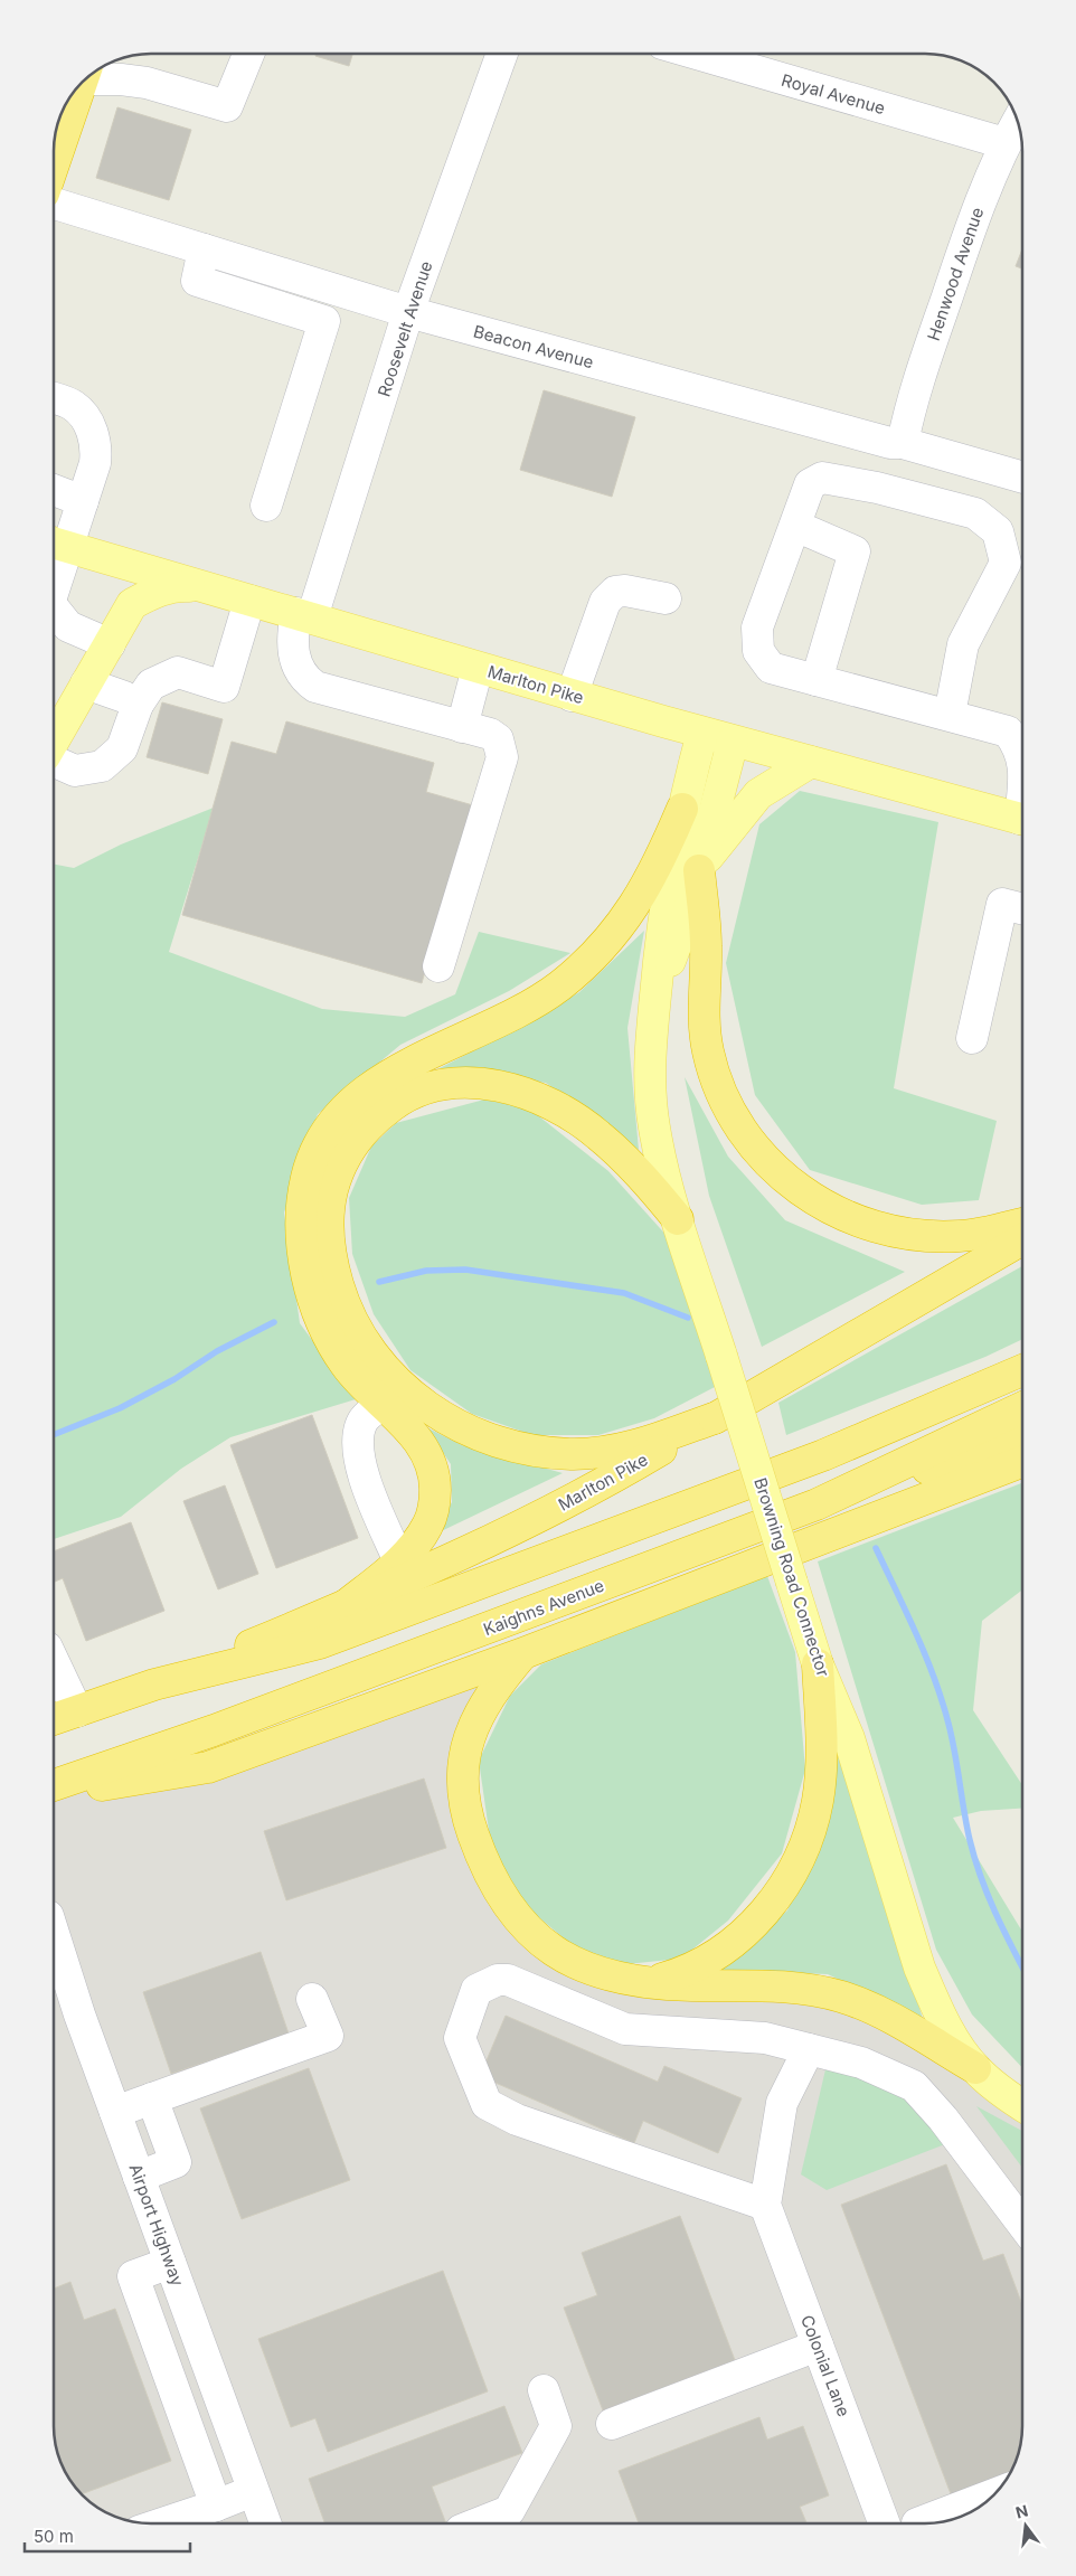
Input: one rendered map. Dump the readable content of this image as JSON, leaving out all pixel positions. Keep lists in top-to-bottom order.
{
  "streets": {
    "highway": ["Marlton Pike", "Kaighns Avenue"],
    "main road": ["Browning Road Connector"],
    "street": [
      "Royal Avenue",
      "Henwood Avenue",
      "Roosevelt Avenue",
      "Beacon Avenue",
      "Airport Highway",
      "Colonial Lane"
    ]
  },
  "crossings": [
    ["Royal Avenue", "Henwood Avenue"],
    ["Henwood Avenue", "Beacon Avenue"],
    ["Roosevelt Avenue", "Beacon Avenue"],
    ["Roosevelt Avenue", "Marlton Pike"],
    ["Marlton Pike", "Browning Road Connector"]
  ],
  "scale_bar": "50 m",
  "north": "top"
}
